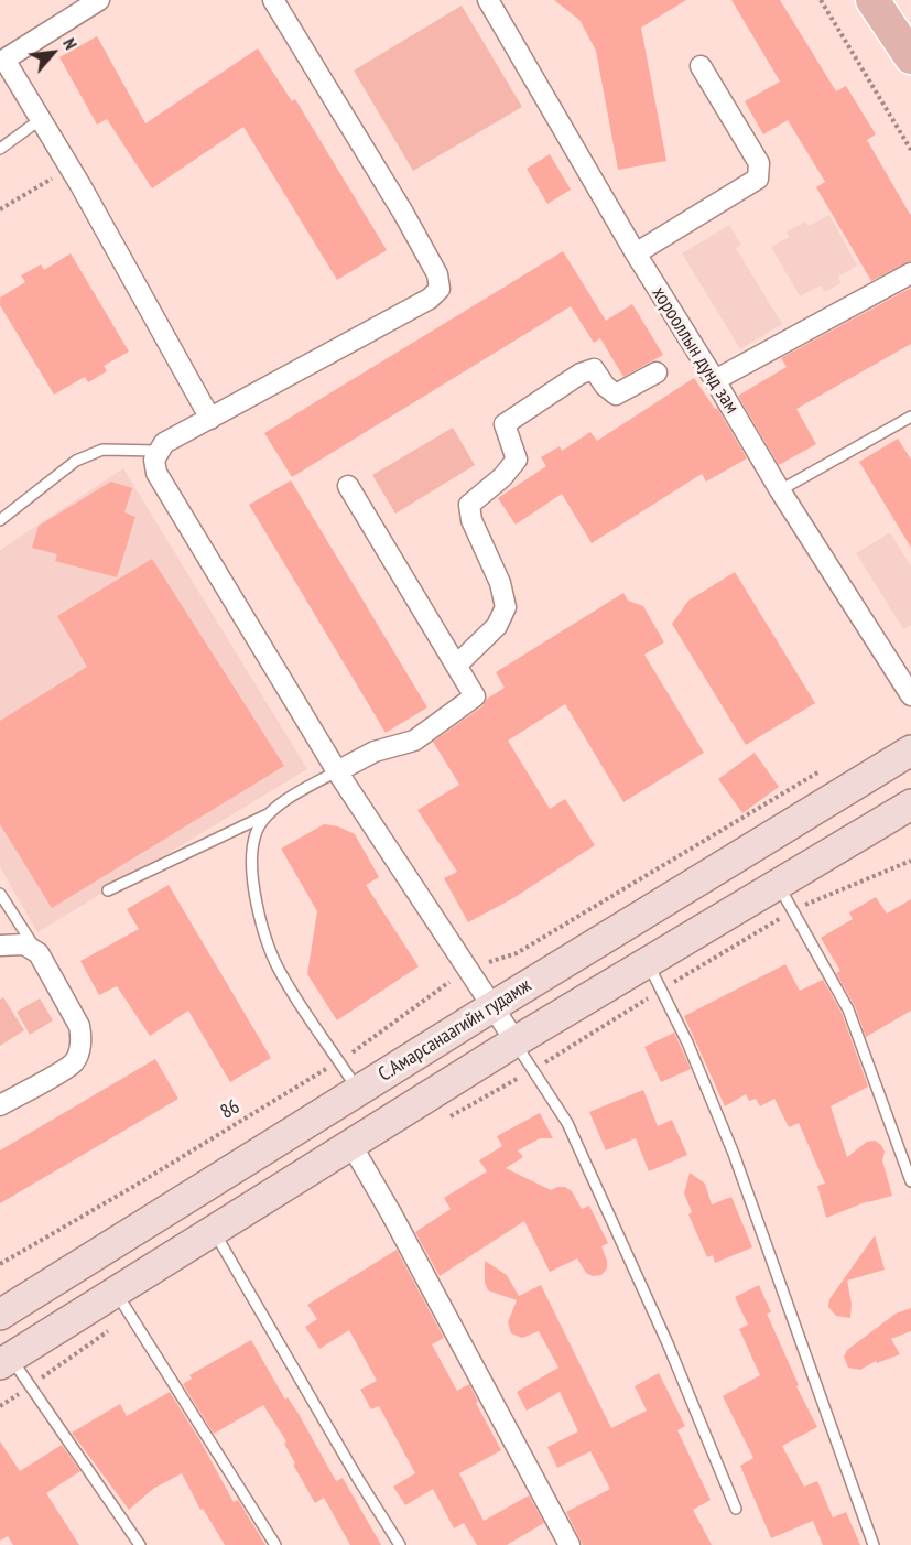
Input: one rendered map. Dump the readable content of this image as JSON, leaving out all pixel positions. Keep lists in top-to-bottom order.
{
  "streets": {
    "main road": ["С.Амарсанаагийн гудамж"],
    "street": ["хорооллын дунд зам"],
    "path": ["86"]
  },
  "north": "top right"
}
